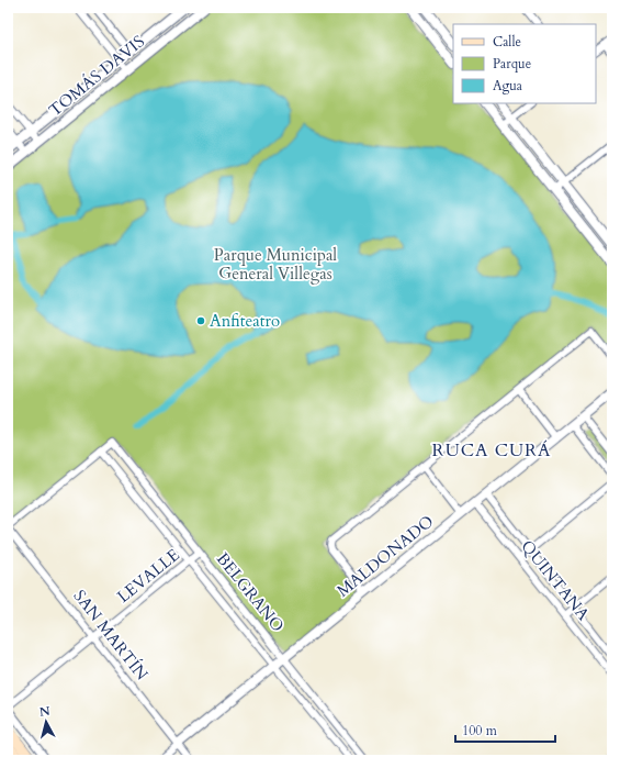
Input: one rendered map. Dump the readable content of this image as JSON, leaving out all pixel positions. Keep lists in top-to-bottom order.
{
  "streets": {
    "street": [
      "TOMÁS DAVIS",
      "MALDONADO",
      "LEVALLE",
      "QUINTANA",
      "BELGRANO",
      "SAN MARTÍN"
    ]
  },
  "crossings": [
    ["MALDONADO", "QUINTANA"],
    ["MALDONADO", "BELGRANO"],
    ["MALDONADO", "SAN MARTÍN"],
    ["LEVALLE", "BELGRANO"],
    ["LEVALLE", "SAN MARTÍN"]
  ],
  "districts": ["RUCA CURÁ"],
  "parks": ["Parque Municipal General Villegas"],
  "places": ["Anfiteatro"],
  "legend": ["Calle", "Parque", "Agua"],
  "scale_bar": "100 m",
  "north": "top"
}
